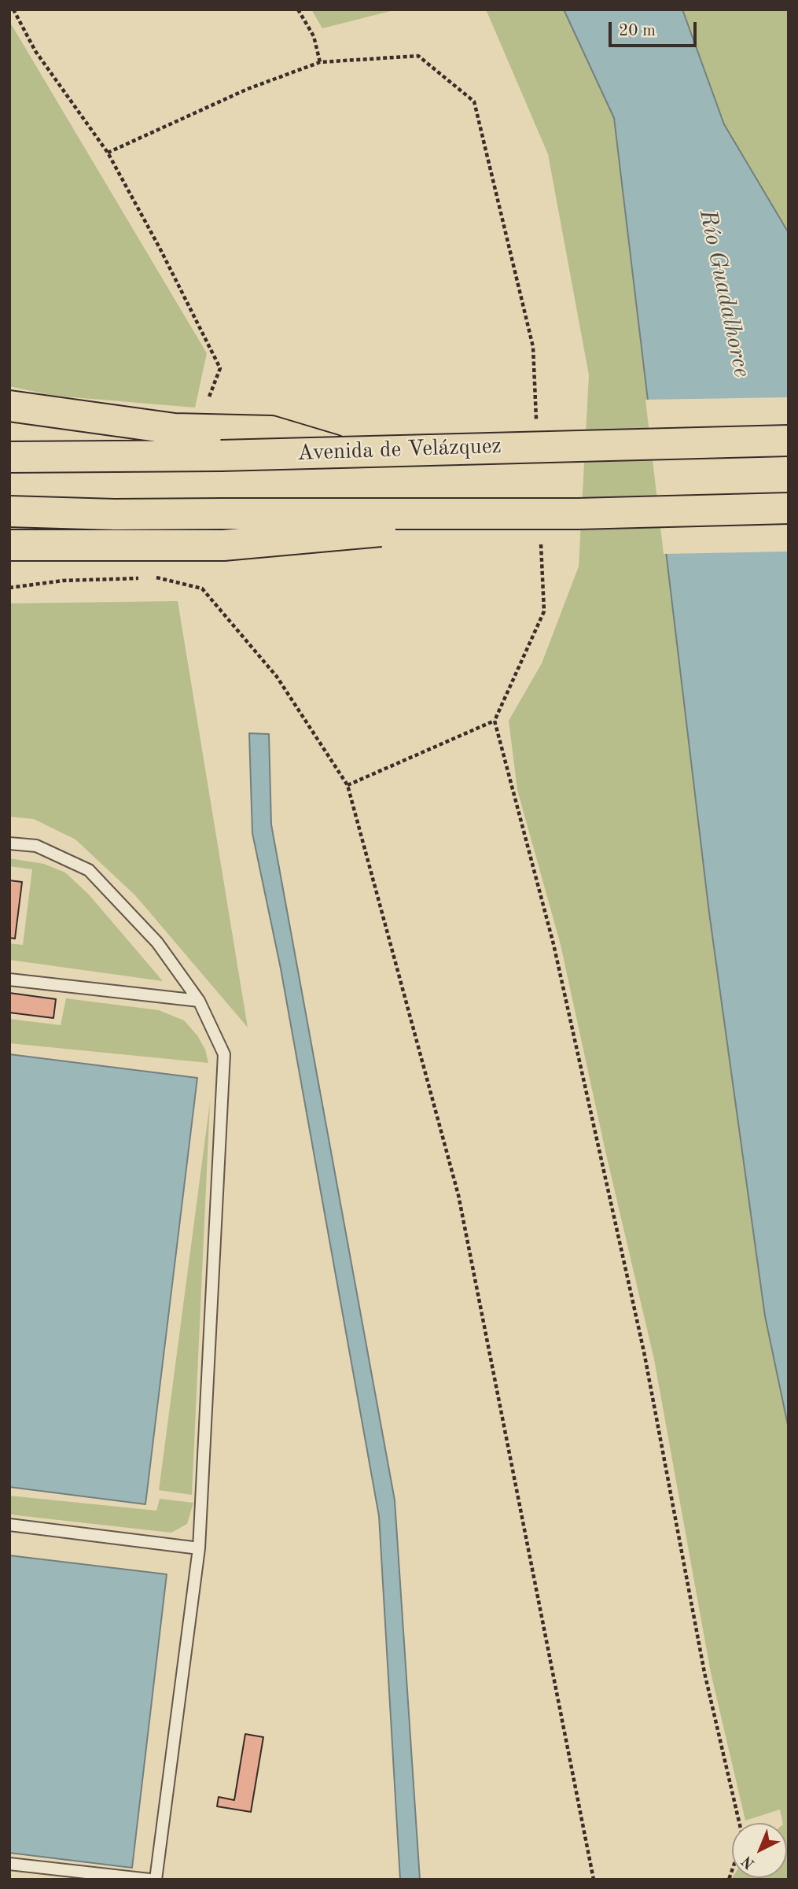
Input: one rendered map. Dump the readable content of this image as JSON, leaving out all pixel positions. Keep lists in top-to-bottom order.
{
  "streets": {
    "highway": ["Avenida de Velázquez"]
  },
  "water": ["Río Guadalhorce"],
  "scale_bar": "20 m",
  "north": "bottom left"
}
